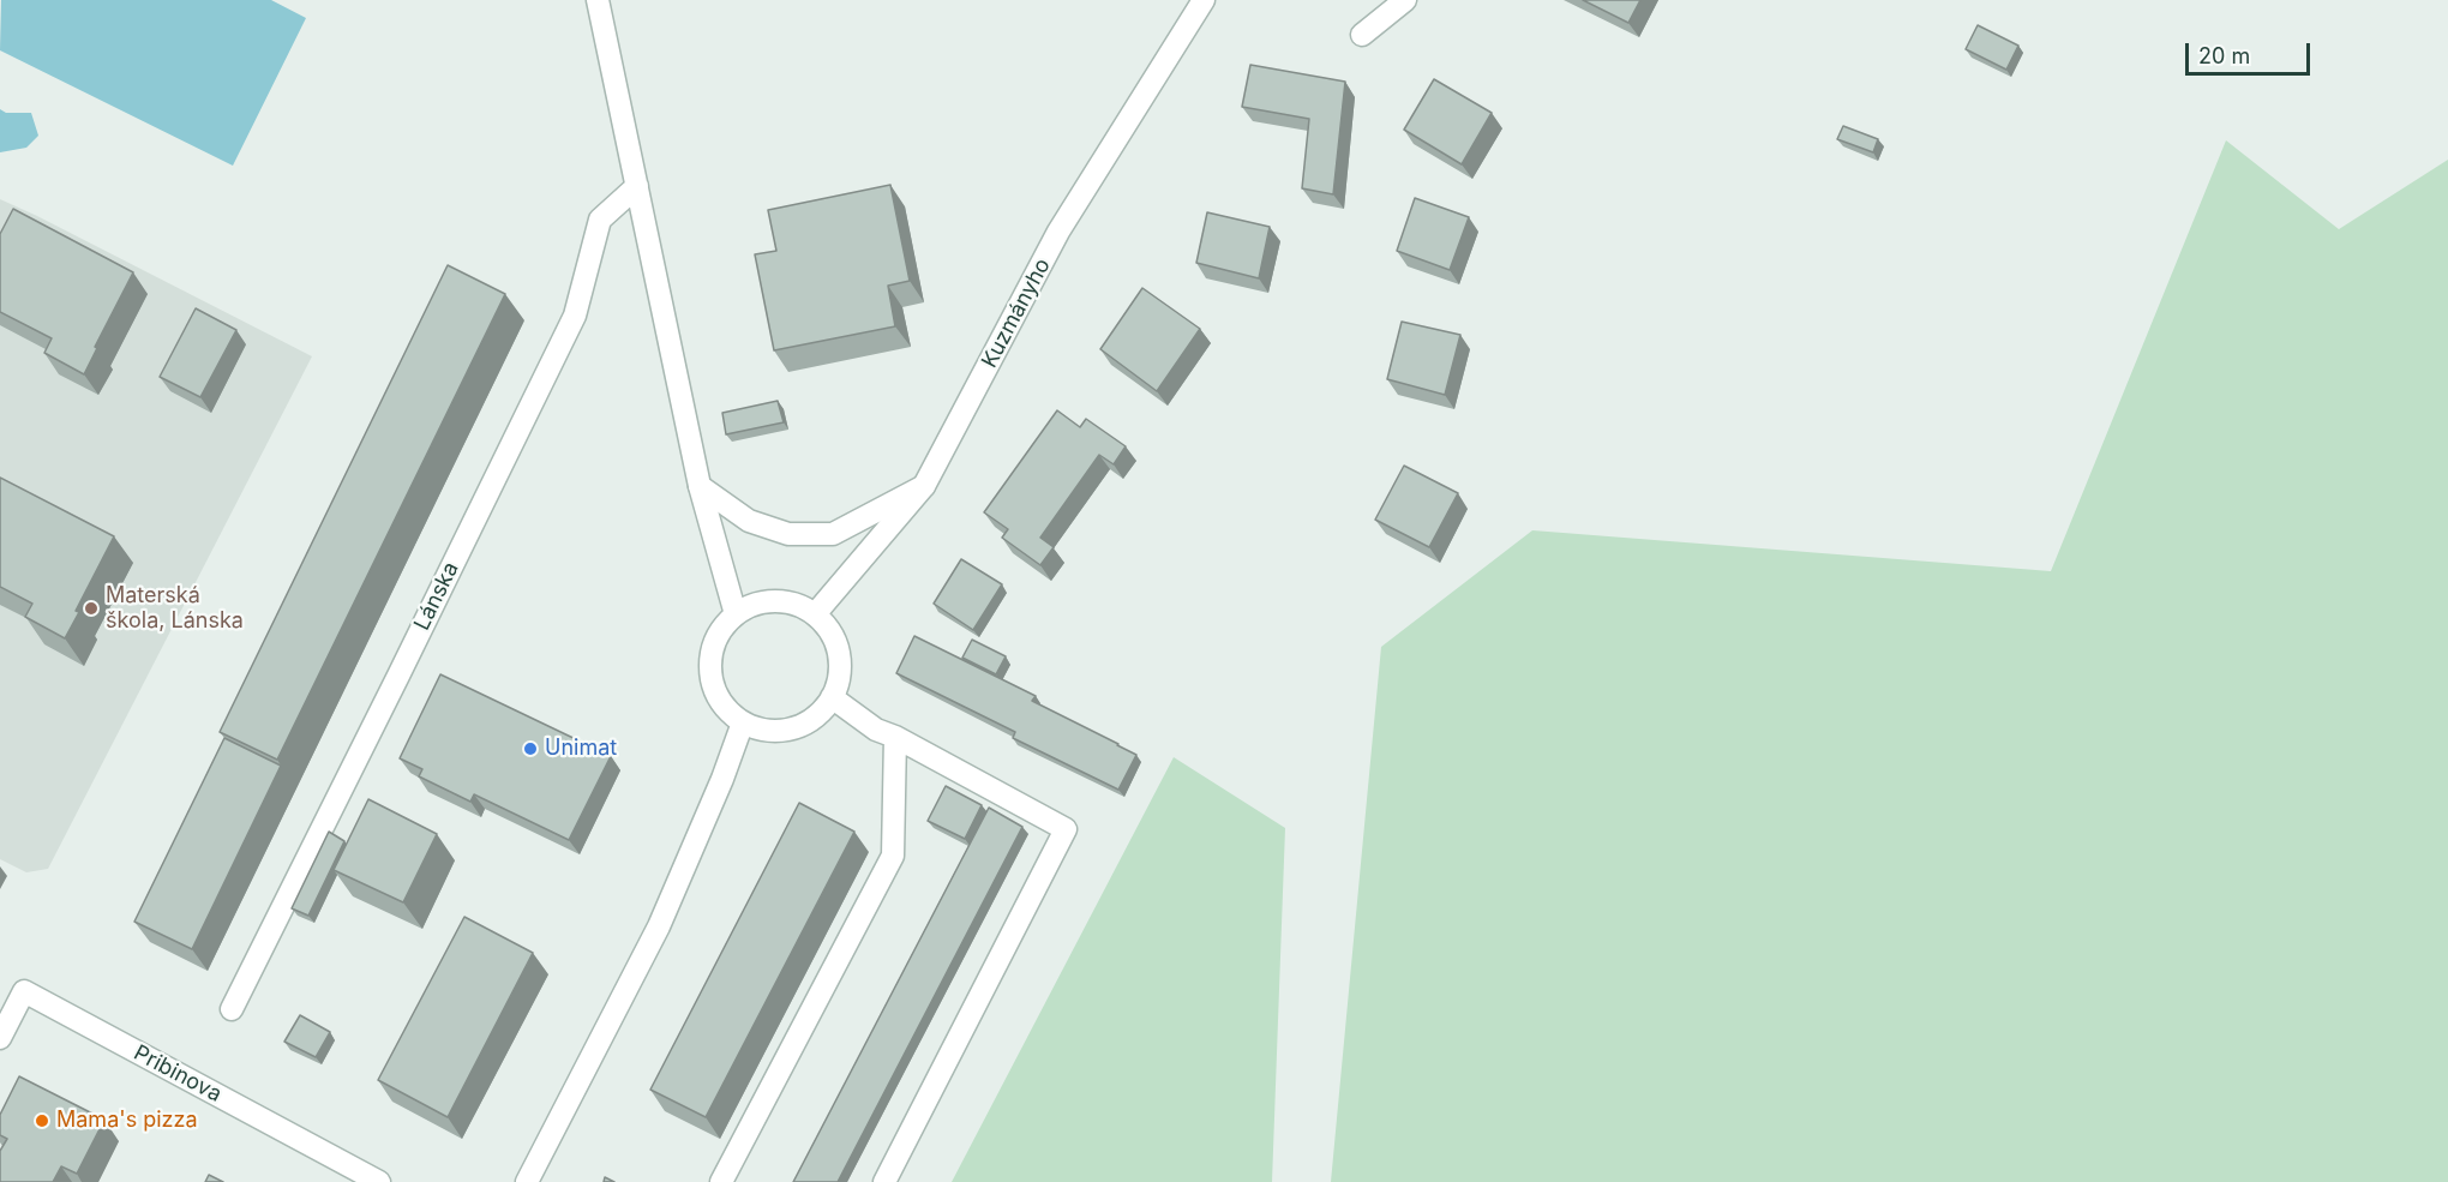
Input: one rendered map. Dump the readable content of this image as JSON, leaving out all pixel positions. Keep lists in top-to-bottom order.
{
  "streets": {
    "street": ["Kuzmányho", "Lánska", "Pribinova"]
  },
  "places": ["Materská škola, Lánska", "Unimat", "Mama's pizza"],
  "scale_bar": "20 m"
}
